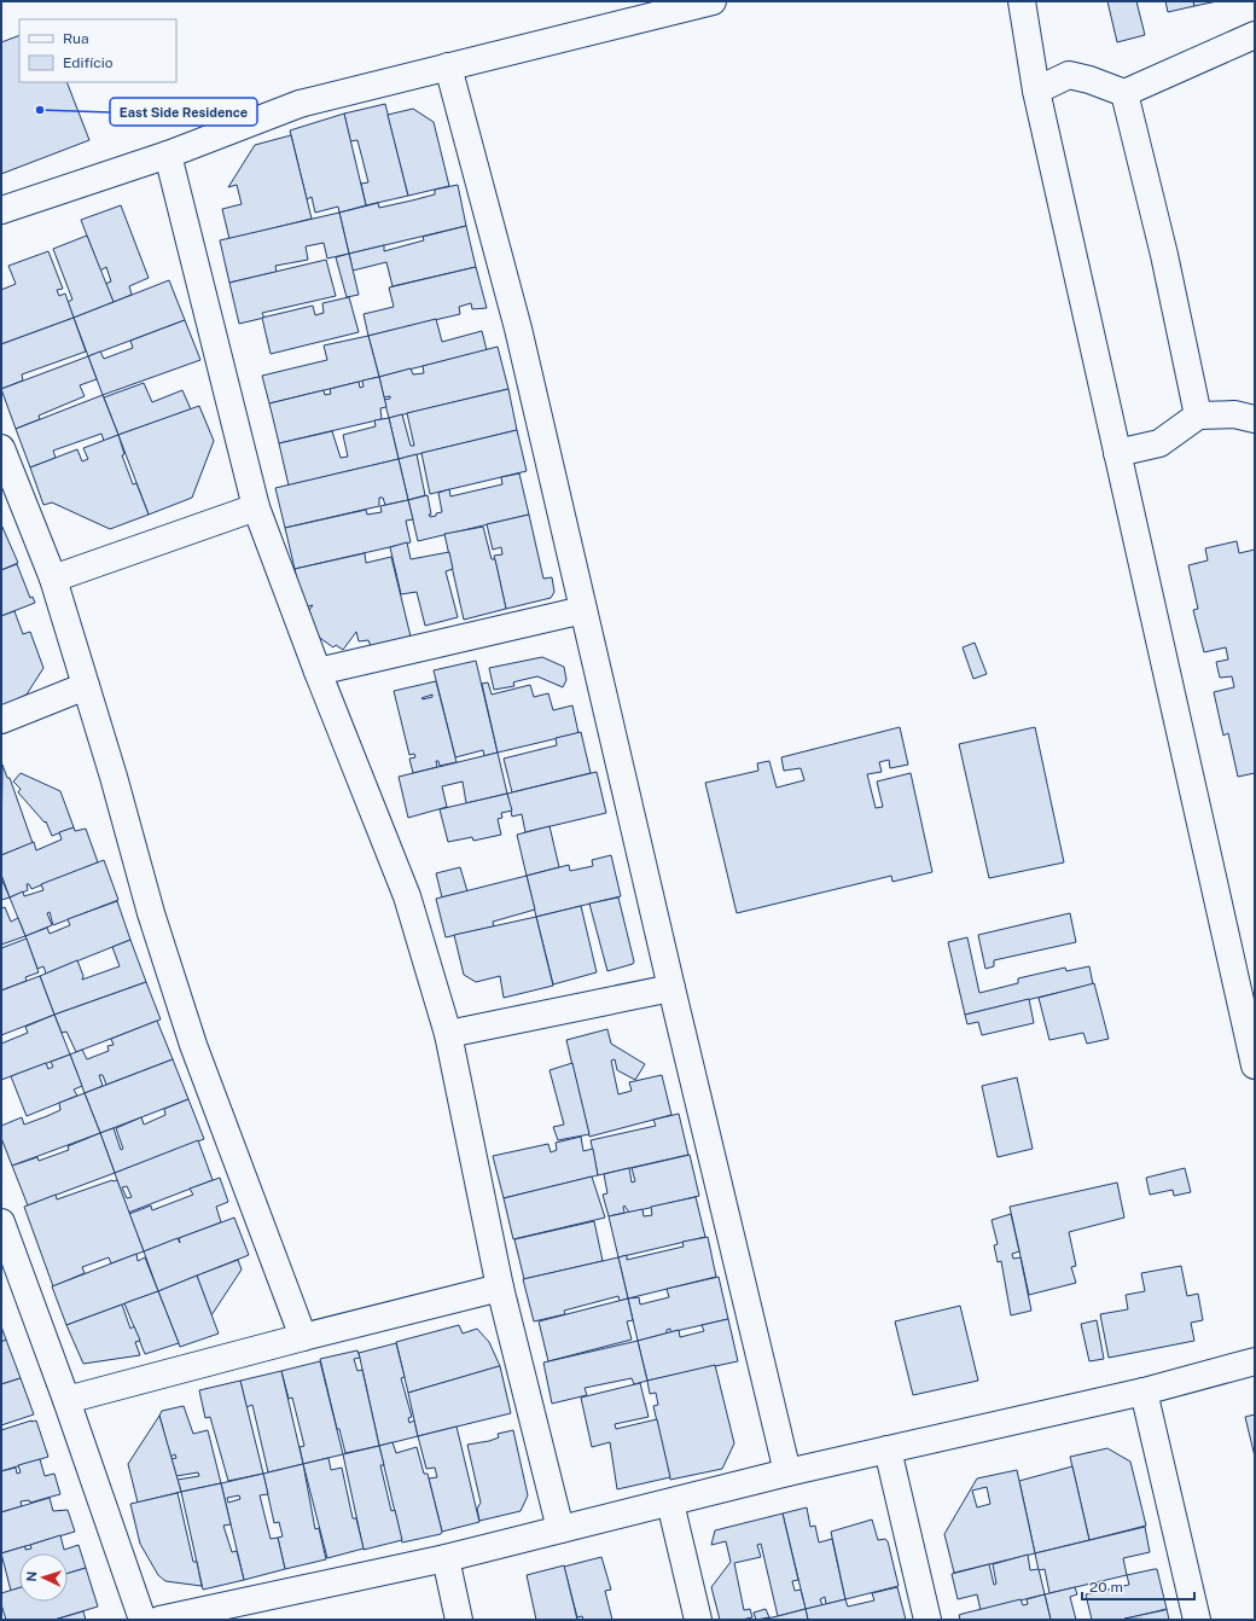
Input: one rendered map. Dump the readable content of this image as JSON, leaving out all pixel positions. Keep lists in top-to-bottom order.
{
  "places": ["East Side Residence"],
  "legend": ["Rua", "Edifício"],
  "scale_bar": "20 m",
  "north": "left"
}
